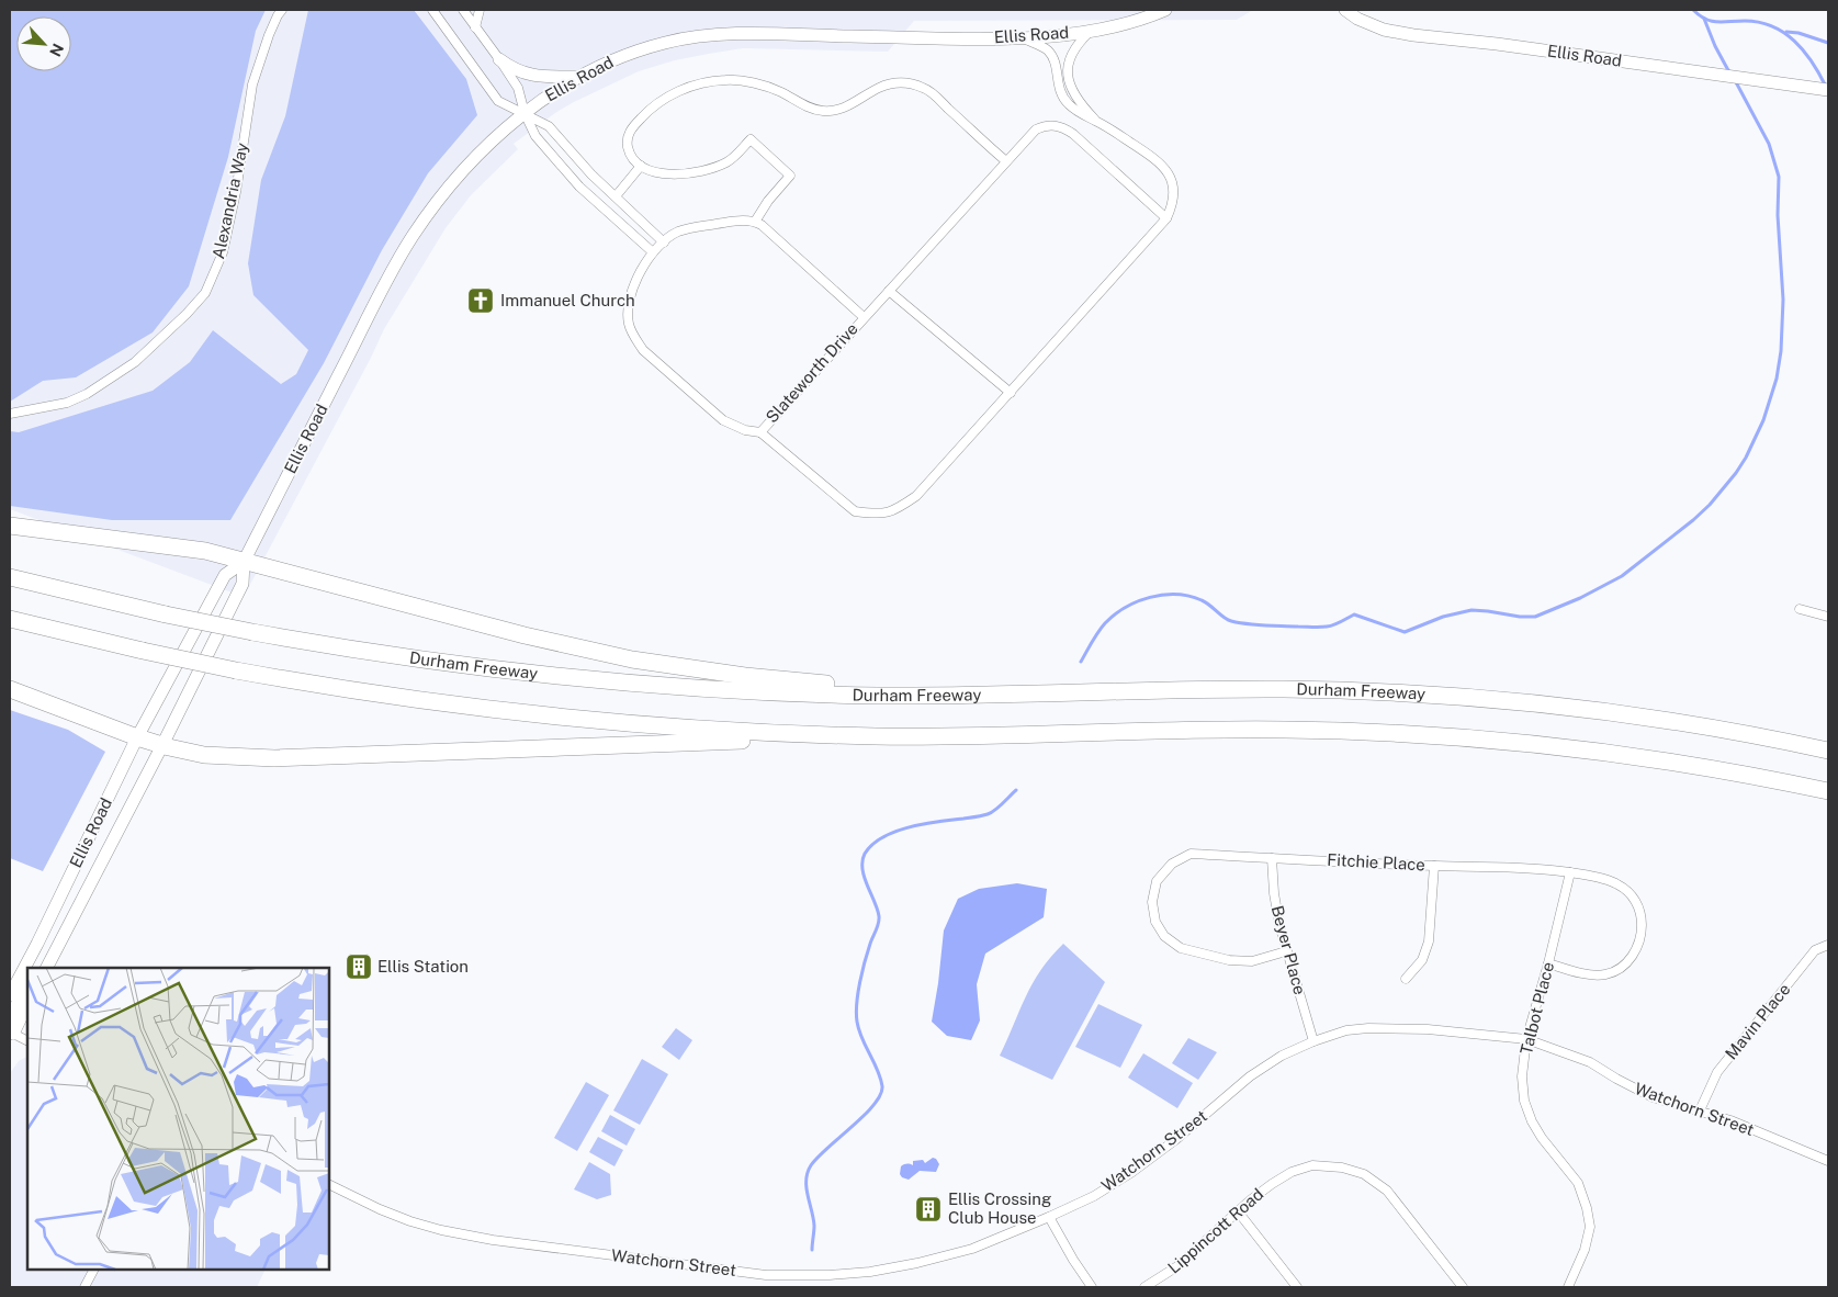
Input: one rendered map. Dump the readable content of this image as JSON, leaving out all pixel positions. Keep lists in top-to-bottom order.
{
  "streets": {
    "highway": ["Durham Freeway"],
    "main road": ["Ellis Road"],
    "street": [
      "Alexandria Way",
      "Slateworth Drive",
      "Fitchie Place",
      "Beyer Place",
      "Talbot Place",
      "Mavin Place",
      "Watchorn Street",
      "Lippincott Road"
    ]
  },
  "crossings": [
    ["Ellis Road", "Slateworth Drive"],
    ["Fitchie Place", "Beyer Place"],
    ["Fitchie Place", "Talbot Place"],
    ["Beyer Place", "Watchorn Street"],
    ["Talbot Place", "Watchorn Street"],
    ["Mavin Place", "Watchorn Street"]
  ],
  "places": {
    "church": ["Immanuel Church"],
    "building": ["Ellis Station", "Ellis Crossing Club House"]
  },
  "north": "bottom right"
}
